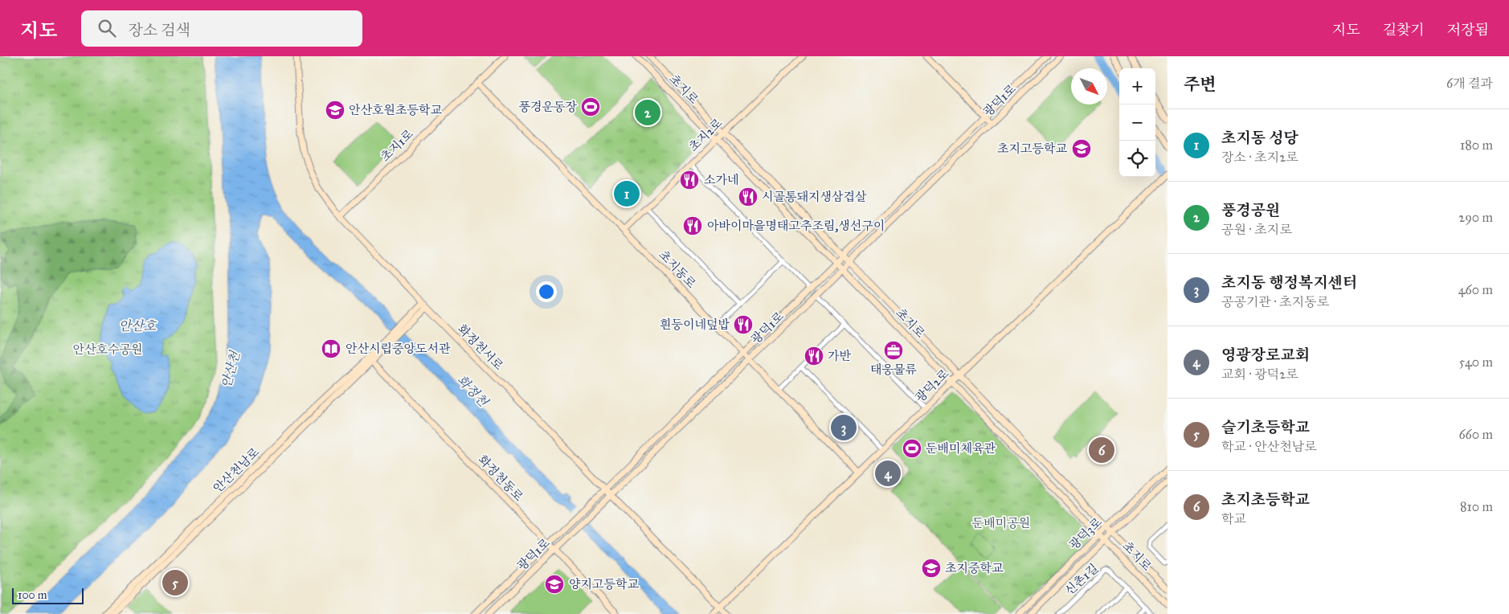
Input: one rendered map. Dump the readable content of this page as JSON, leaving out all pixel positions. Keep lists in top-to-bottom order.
{
  "streets": {
    "street": [
      "초지로",
      "광덕1로",
      "초지2로",
      "초지1로",
      "초지동로",
      "화정천서로",
      "광덕2로",
      "안산천남로",
      "화정천동로",
      "광덕3로",
      "신촌1길"
    ]
  },
  "crossings": [
    ["초지로", "광덕1로"],
    ["초지로", "초지2로"],
    ["초지로", "광덕2로"],
    ["초지로", "광덕3로"],
    ["광덕1로", "초지동로"],
    ["광덕1로", "화정천서로"],
    ["광덕1로", "화정천동로"],
    ["초지2로", "초지동로"],
    ["초지1로", "초지동로"],
    ["초지1로", "화정천서로"],
    ["초지동로", "광덕2로"],
    ["화정천서로", "광덕2로"],
    ["화정천서로", "안산천남로"],
    ["안산천남로", "화정천동로"]
  ],
  "water": ["안산호", "안산천", "화정천"],
  "parks": ["안산호수공원", "둔배미공원"],
  "places": {
    "sports": ["풍경운동장", "둔배미체육관"],
    "school or university": [
      "안산호원초등학교",
      "초지고등학교",
      "초지중학교",
      "양지고등학교"
    ],
    "restaurant": [
      "소가네",
      "시골통돼지생삼겹살",
      "아바이마을명태고추조림,생선구이",
      "흰둥이네덮밥",
      "가반"
    ],
    "library": ["안산시립중앙도서관"],
    "office": ["태웅물류"]
  },
  "scale_bar": "100 m",
  "north": "bottom right",
  "page": {
    "header": "지도",
    "search": "장소 검색",
    "nav": ["지도", "길찾기", "저장됨"],
    "heading": ["주변", "6개 결과"],
    "map_buttons": ["+", "−"],
    "pins": [
      "2",
      "1",
      "3",
      "6",
      "4",
      "5"
    ],
    "list": [
      {
        "mark": "1",
        "name": "초지동 성당",
        "note": "장소 · 초지2로",
        "value": "180 m"
      },
      {
        "mark": "2",
        "name": "풍경공원",
        "note": "공원 · 초지로",
        "value": "290 m"
      },
      {
        "mark": "3",
        "name": "초지동 행정복지센터",
        "note": "공공기관 · 초지동로",
        "value": "460 m"
      },
      {
        "mark": "4",
        "name": "영광장로교회",
        "note": "교회 · 광덕2로",
        "value": "540 m"
      },
      {
        "mark": "5",
        "name": "슬기초등학교",
        "note": "학교 · 안산천남로",
        "value": "660 m"
      },
      {
        "mark": "6",
        "name": "초지초등학교",
        "note": "학교",
        "value": "810 m"
      }
    ],
    "scale": "100 m"
  }
}
